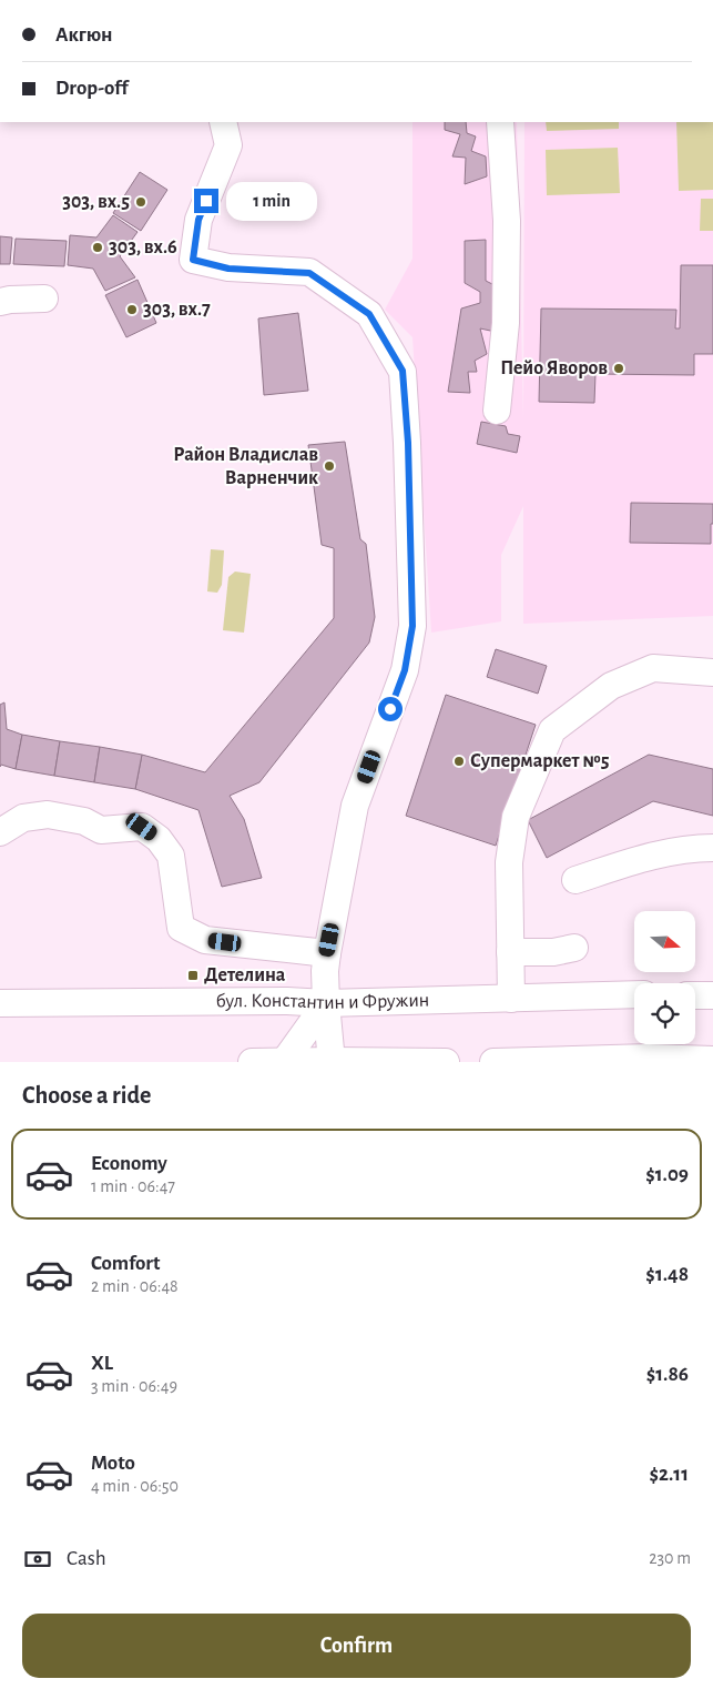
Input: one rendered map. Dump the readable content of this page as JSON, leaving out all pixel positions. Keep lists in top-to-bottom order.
{
  "streets": {
    "street": ["бул. Константин и Фружин"]
  },
  "places": {
    "other": [
      "303, вх.5",
      "303, вх.6",
      "303, вх.7",
      "Пейо Яворов",
      "Район Владислав Варненчик",
      "Супермаркет №5"
    ],
    "transit": ["Детелина"]
  },
  "north": "right",
  "page": {
    "banner": ["Акгюн", "Drop-off"],
    "bubble": "1 min",
    "heading": "Choose a ride",
    "list": [
      {
        "name": "Economy",
        "note": "1 min · 06:47",
        "value": "$1.09"
      },
      {
        "name": "Comfort",
        "note": "2 min · 06:48",
        "value": "$1.48"
      },
      {
        "name": "XL",
        "note": "3 min · 06:49",
        "value": "$1.86"
      },
      {
        "name": "Moto",
        "note": "4 min · 06:50",
        "value": "$2.11"
      }
    ],
    "pay": ["Cash", "230 m"],
    "buttons": "Confirm"
  }
}
